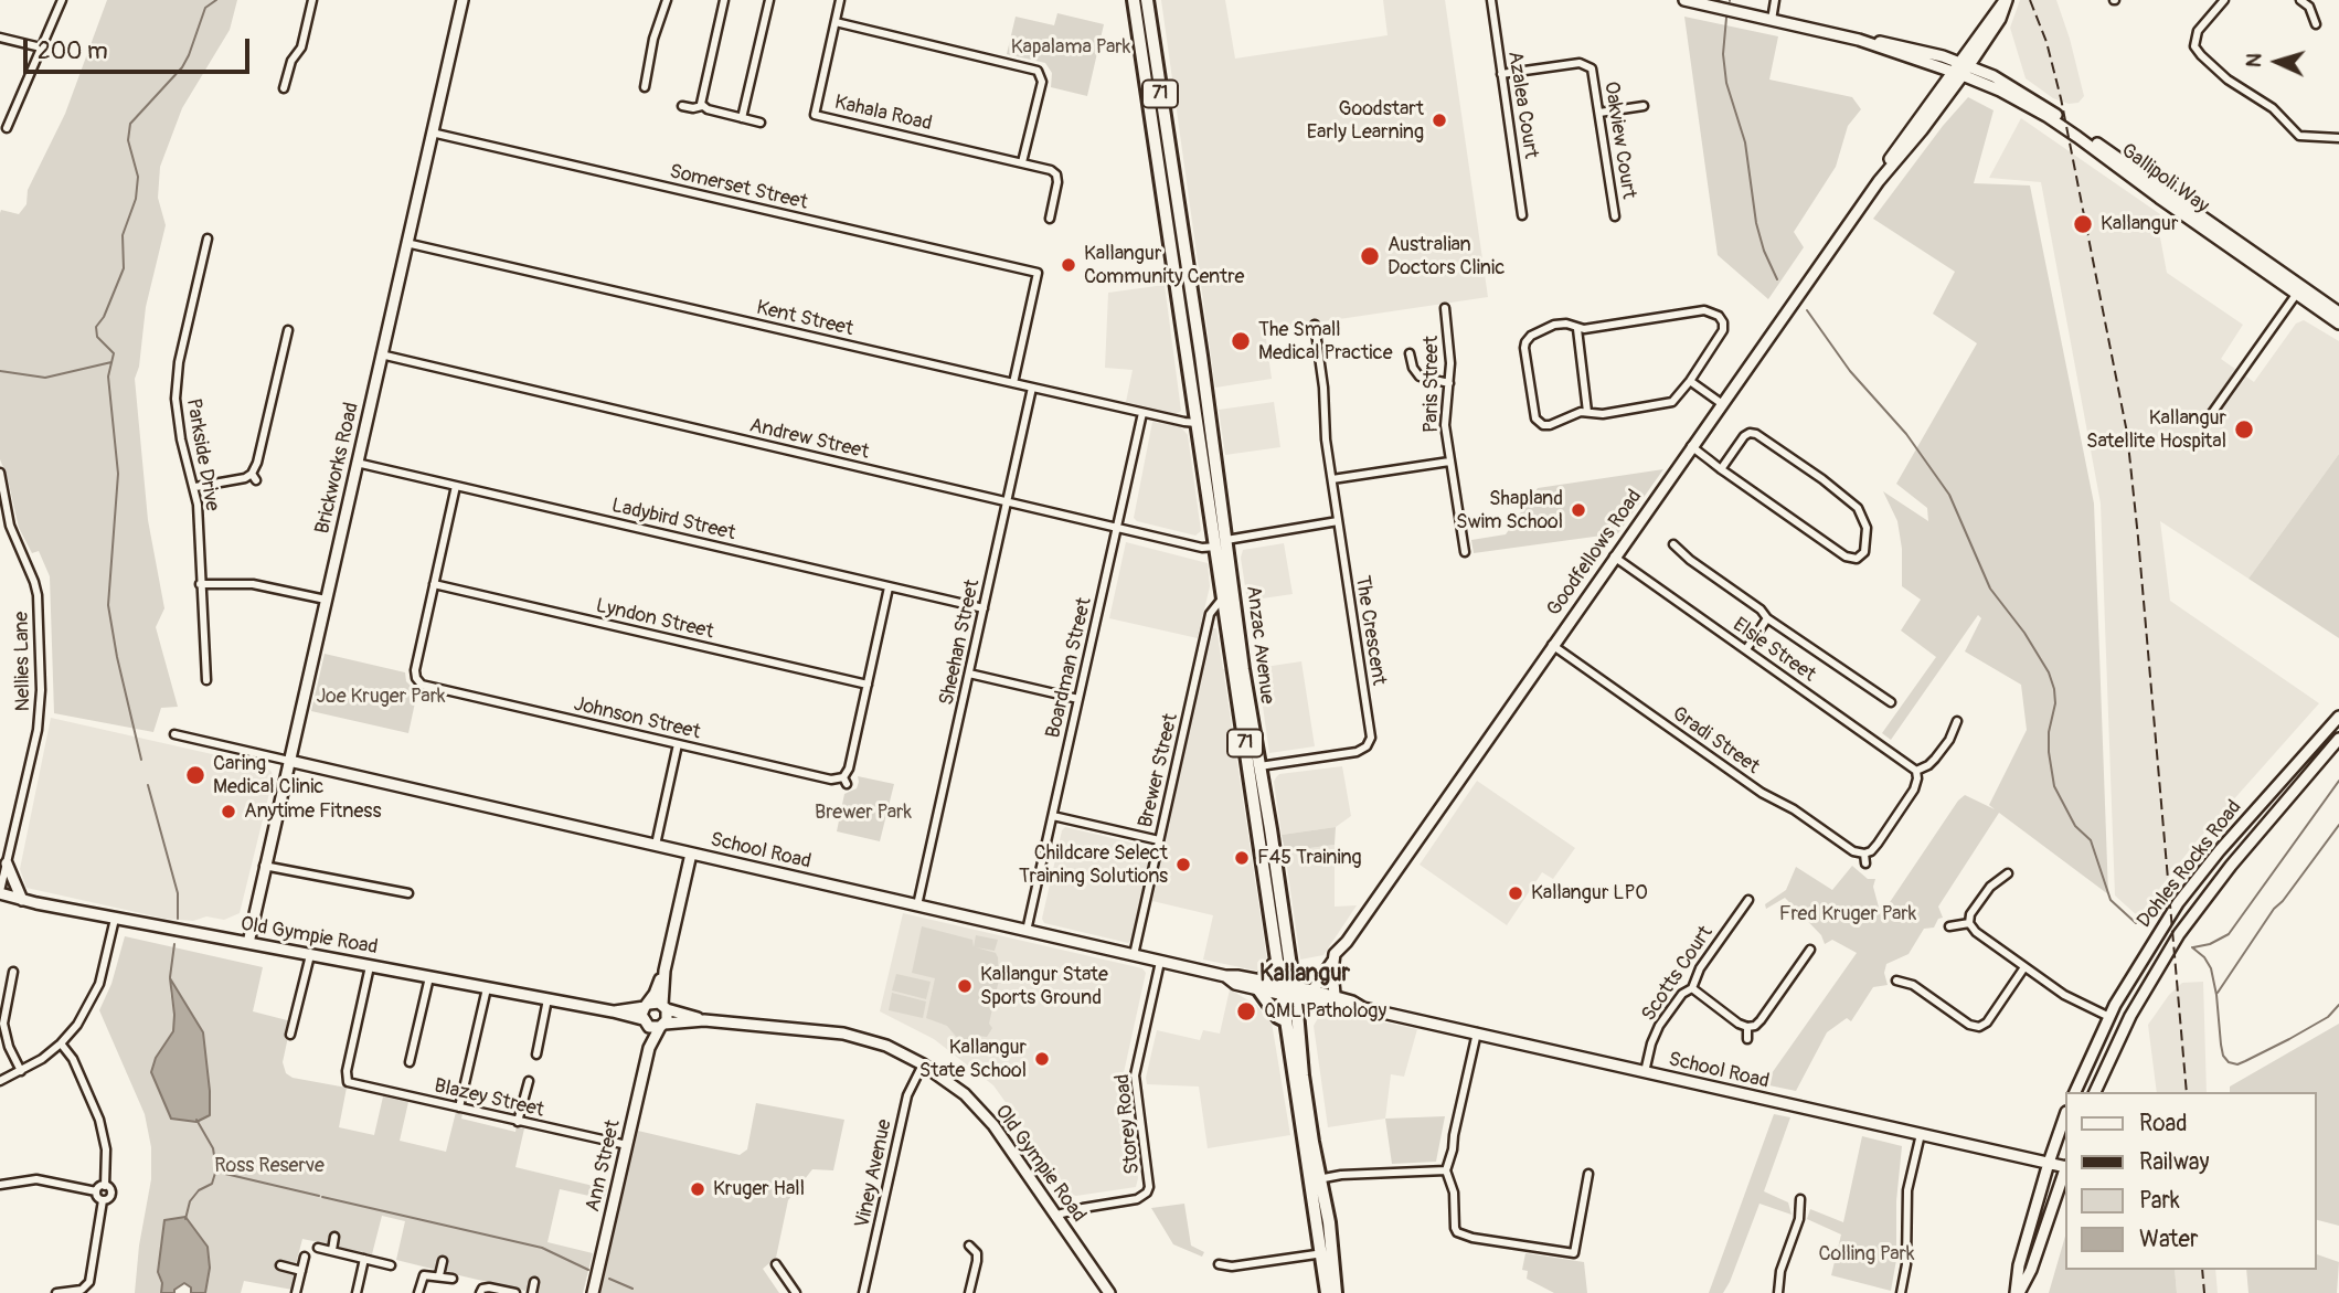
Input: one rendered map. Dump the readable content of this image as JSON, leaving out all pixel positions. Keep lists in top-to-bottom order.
{
  "streets": {
    "highway": ["71", "Anzac Avenue"],
    "street": [
      "Azalea Court",
      "Kahala Road",
      "Oakview Court",
      "Gallipoli Way",
      "Somerset Street",
      "Kent Street",
      "Paris Street",
      "Andrew Street",
      "Parkside Drive",
      "Brickworks Road",
      "Ladybird Street",
      "Goodfellows Road",
      "Lyndon Street",
      "The Crescent",
      "Sheehan Street",
      "Elsie Street",
      "Nellies Lane",
      "Boardman Street",
      "Johnson Street",
      "Gradi Street",
      "Brewer Street",
      "School Road",
      "Dohles Rocks Road",
      "Old Gympie Road",
      "Scotts Court",
      "Blazey Street",
      "Storey Road",
      "Ann Street",
      "Viney Avenue"
    ]
  },
  "crossings": [
    ["Azalea Court", "Oakview Court"],
    ["Gallipoli Way", "Goodfellows Road"],
    ["Somerset Street", "Kent Street"],
    ["Somerset Street", "Brickworks Road"],
    ["Kent Street", "Brickworks Road"],
    ["Kent Street", "Sheehan Street"],
    ["Kent Street", "Anzac Avenue"],
    ["Kent Street", "Boardman Street"],
    ["Andrew Street", "Brickworks Road"],
    ["Andrew Street", "Sheehan Street"],
    ["Andrew Street", "Anzac Avenue"],
    ["Andrew Street", "Boardman Street"],
    ["Brickworks Road", "Ladybird Street"],
    ["Brickworks Road", "School Road"],
    ["Brickworks Road", "Old Gympie Road"],
    ["Ladybird Street", "Sheehan Street"],
    ["Goodfellows Road", "Elsie Street"],
    ["Goodfellows Road", "Gradi Street"],
    ["Goodfellows Road", "School Road"],
    ["Lyndon Street", "Johnson Street"],
    ["The Crescent", "Anzac Avenue"],
    ["Sheehan Street", "School Road"],
    ["Anzac Avenue", "Brewer Street"],
    ["Anzac Avenue", "School Road"],
    ["Nellies Lane", "Old Gympie Road"],
    ["Boardman Street", "School Road"],
    ["Brewer Street", "School Road"],
    ["School Road", "Scotts Court"],
    ["School Road", "Storey Road"],
    ["Old Gympie Road", "Blazey Street"],
    ["Old Gympie Road", "Storey Road"],
    ["Old Gympie Road", "Ann Street"],
    ["Old Gympie Road", "Viney Avenue"],
    ["Blazey Street", "Ann Street"]
  ],
  "districts": ["Kallangur"],
  "parks": [
    "Kapalama Park",
    "Joe Kruger Park",
    "Brewer Park",
    "Fred Kruger Park",
    "Ross Reserve",
    "Colling Park"
  ],
  "places": [
    "Goodstart Early Learning",
    "Kallangur",
    "Australian Doctors Clinic",
    "Kallangur Community Centre",
    "The Small Medical Practice",
    "Kallangur Satellite Hospital",
    "Shapland Swim School",
    "Caring Medical Clinic",
    "Anytime Fitness",
    "F45 Training",
    "Childcare Select Training Solutions",
    "Kallangur LPO",
    "Kallangur State Sports Ground",
    "QML Pathology",
    "Kallangur State School",
    "Kruger Hall"
  ],
  "legend": [
    "Road",
    "Railway",
    "Park",
    "Water"
  ],
  "scale_bar": "200 m",
  "north": "left"
}
